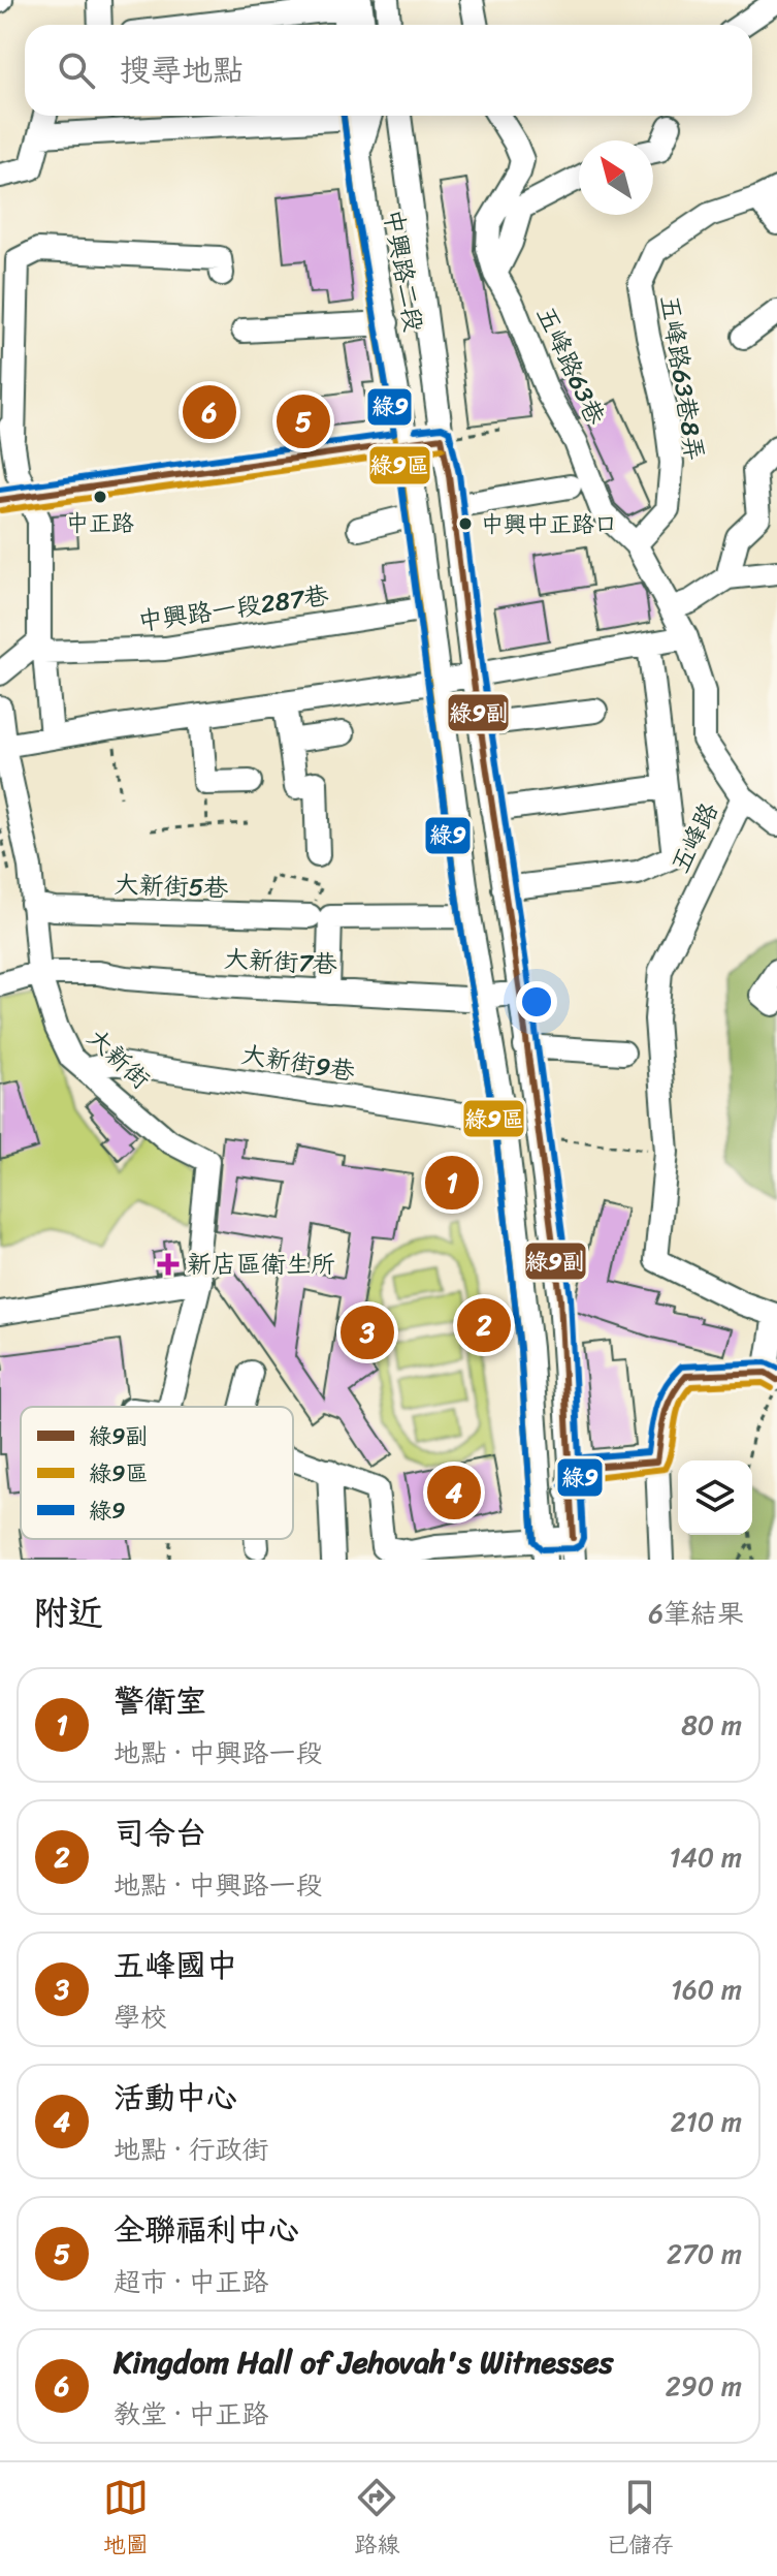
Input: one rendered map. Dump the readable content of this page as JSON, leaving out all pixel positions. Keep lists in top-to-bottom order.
{
  "streets": {
    "street": [
      "中興路二段",
      "五峰路63巷",
      "五峰路63巷8弄",
      "中興路一段287巷",
      "五峰路",
      "大新街5巷",
      "大新街7巷",
      "大新街",
      "大新街9巷"
    ]
  },
  "crossings": [
    ["中興路二段", "中興路一段287巷"],
    ["中興路二段", "大新街7巷"],
    ["中興路二段", "大新街9巷"],
    ["五峰路63巷", "五峰路63巷8弄"],
    ["五峰路63巷", "五峰路"],
    ["大新街5巷", "大新街"],
    ["大新街7巷", "大新街"],
    ["大新街", "大新街9巷"]
  ],
  "places": {
    "other": ["中正路", "中興中正路口"],
    "health": ["新店區衛生所"]
  },
  "lines": ["transit line 綠9區", "transit line 綠9", "transit line 綠9副"],
  "legend": ["綠9副", "綠9區", "綠9"],
  "north": "top left",
  "page": {
    "search": "搜尋地點",
    "pins": [
      "6",
      "5",
      "1",
      "2",
      "3",
      "4"
    ],
    "heading": ["附近", "6筆結果"],
    "list": [
      {
        "mark": "1",
        "name": "警衛室",
        "note": "地點 · 中興路一段",
        "value": "80 m"
      },
      {
        "mark": "2",
        "name": "司令台",
        "note": "地點 · 中興路一段",
        "value": "140 m"
      },
      {
        "mark": "3",
        "name": "五峰國中",
        "note": "學校",
        "value": "160 m"
      },
      {
        "mark": "4",
        "name": "活動中心",
        "note": "地點 · 行政街",
        "value": "210 m"
      },
      {
        "mark": "5",
        "name": "全聯福利中心",
        "note": "超市 · 中正路",
        "value": "270 m"
      },
      {
        "mark": "6",
        "name": "Kingdom Hall of Jehovah's Witnesses",
        "note": "教堂 · 中正路",
        "value": "290 m"
      }
    ],
    "nav": ["地圖", "路線", "已儲存"]
  }
}
